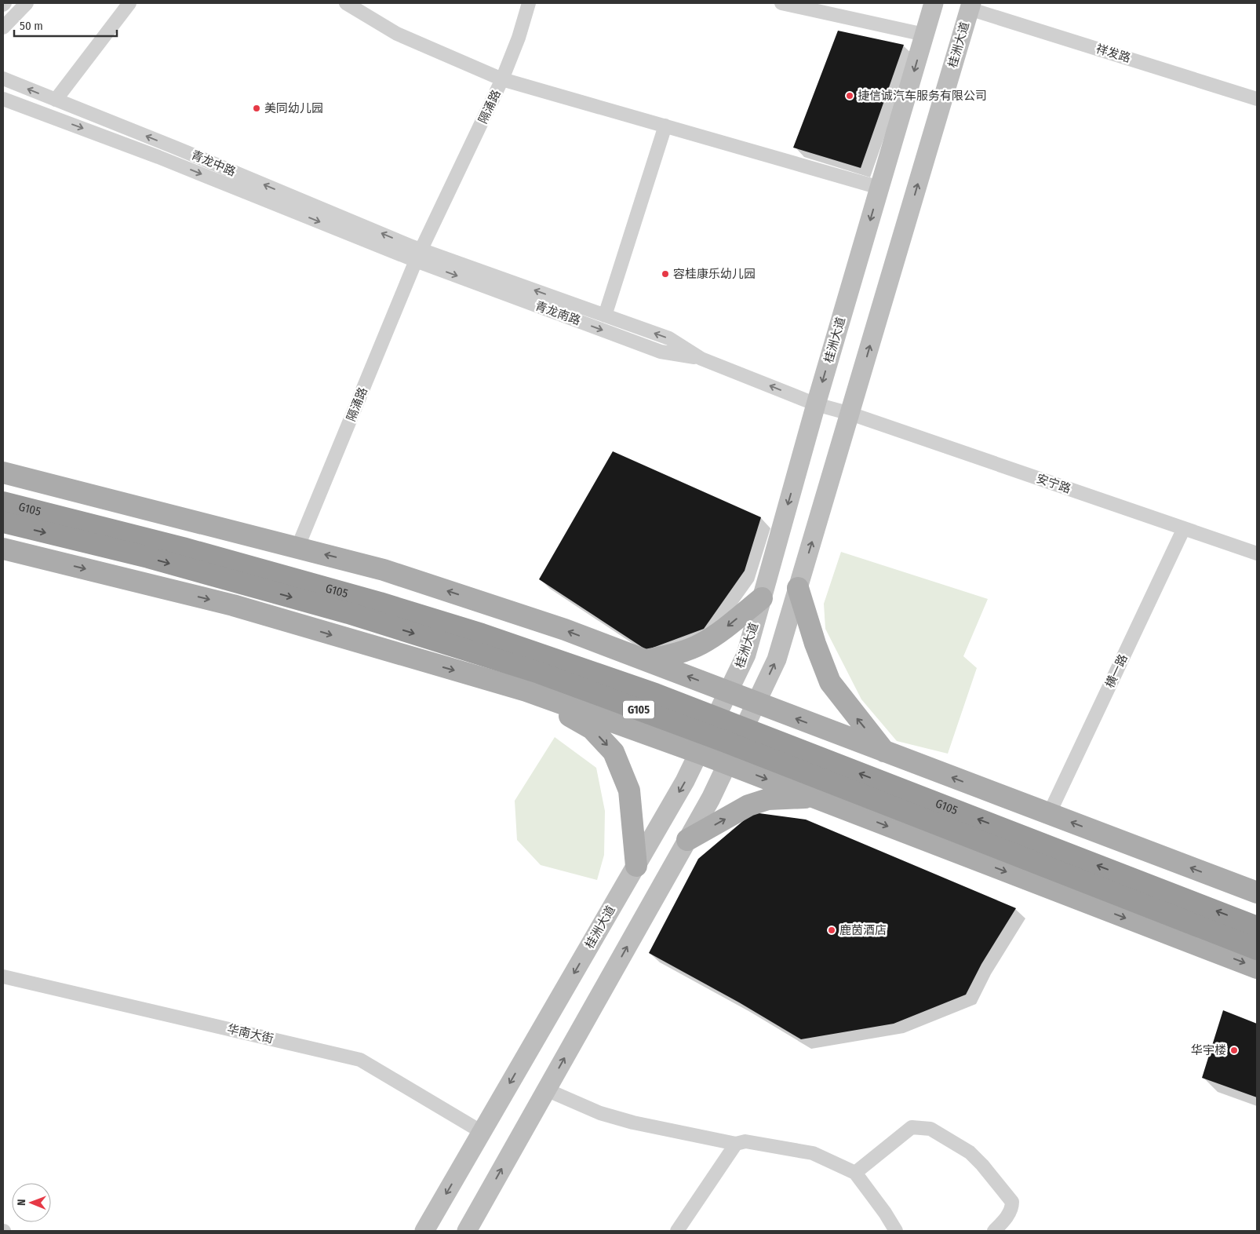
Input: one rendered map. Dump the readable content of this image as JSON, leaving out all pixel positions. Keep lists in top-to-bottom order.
{
  "streets": {
    "highway": ["G105"],
    "main road": ["桂洲大道"],
    "street": [
      "祥发路",
      "隔涌路",
      "青龙中路",
      "青龙南路",
      "安宁路",
      "横一路",
      "华南大街"
    ]
  },
  "crossings": [
    ["桂洲大道", "祥发路"],
    ["桂洲大道", "青龙南路"],
    ["桂洲大道", "安宁路"],
    ["桂洲大道", "华南大街"],
    ["隔涌路", "青龙中路"],
    ["隔涌路", "青龙南路"],
    ["青龙中路", "青龙南路"],
    ["青龙南路", "安宁路"],
    ["安宁路", "横一路"]
  ],
  "places": [
    "捷信诚汽车服务有限公司",
    "美同幼儿园",
    "容桂康乐幼儿园",
    "鹿茵酒店",
    "华宇楼"
  ],
  "scale_bar": "50 m",
  "north": "left"
}
